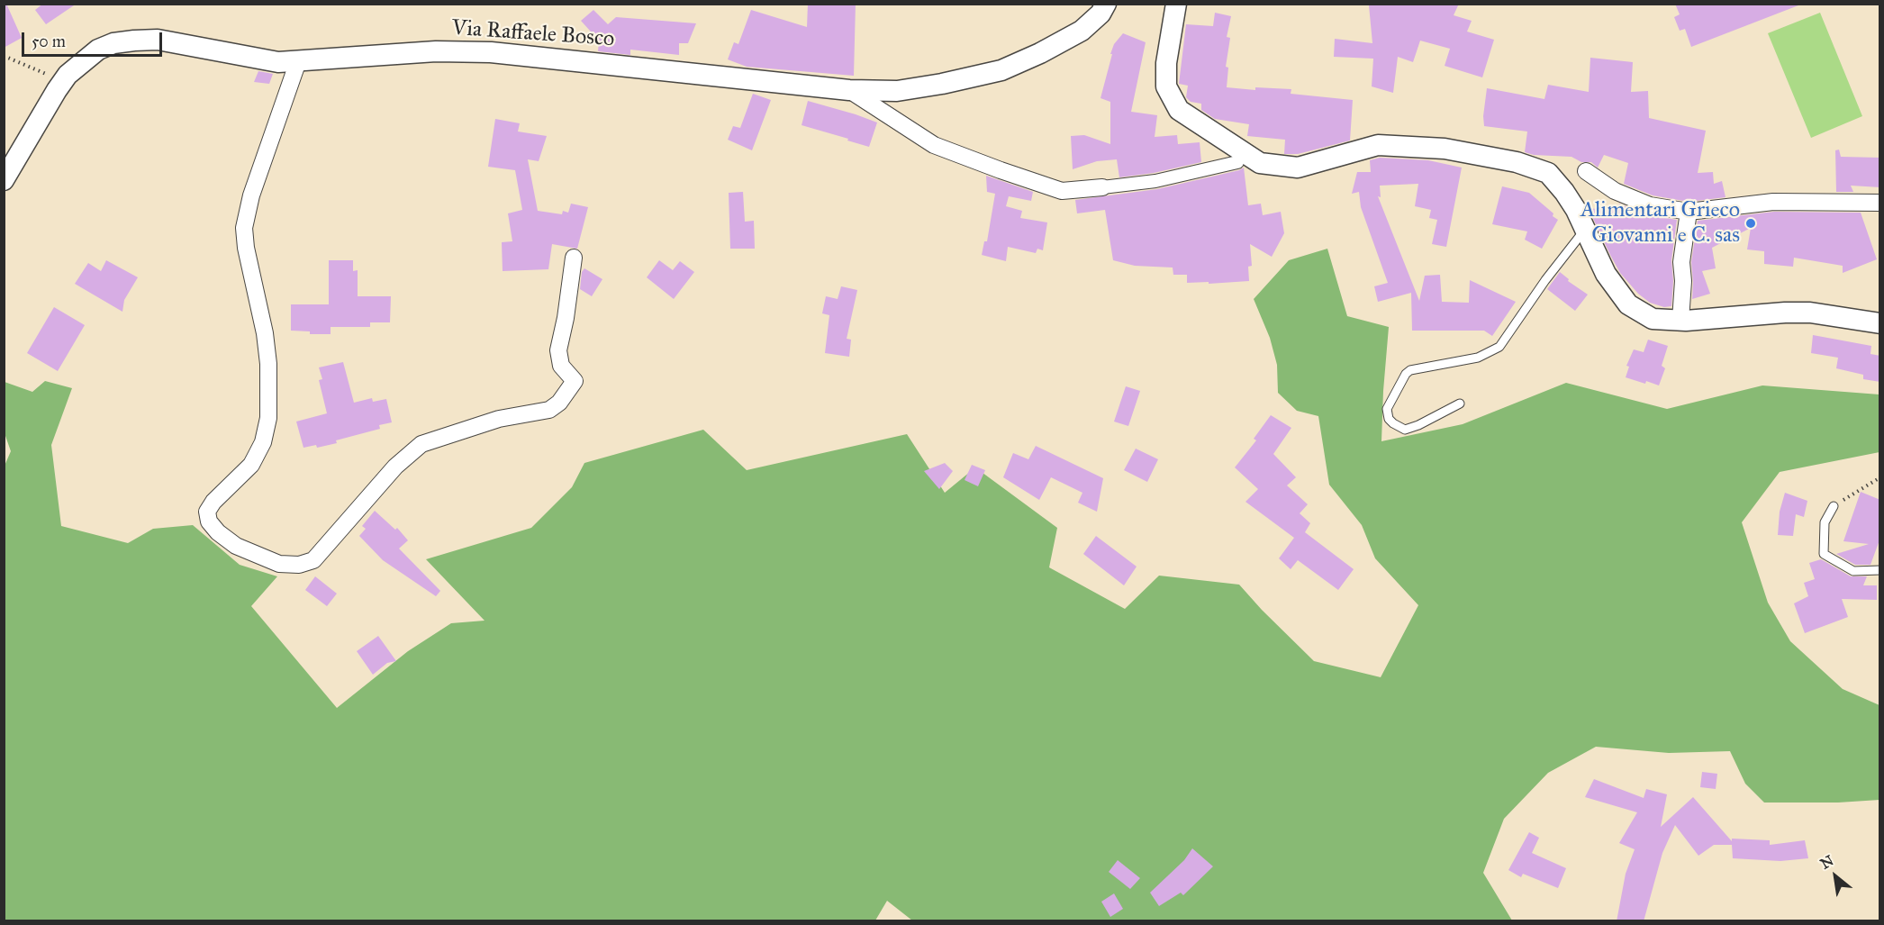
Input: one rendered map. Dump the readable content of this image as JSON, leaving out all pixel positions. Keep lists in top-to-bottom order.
{
  "streets": {
    "street": ["Via Raffaele Bosco"]
  },
  "places": ["Alimentari Grieco Giovanni e C. sas"],
  "scale_bar": "50 m",
  "north": "top left"
}
